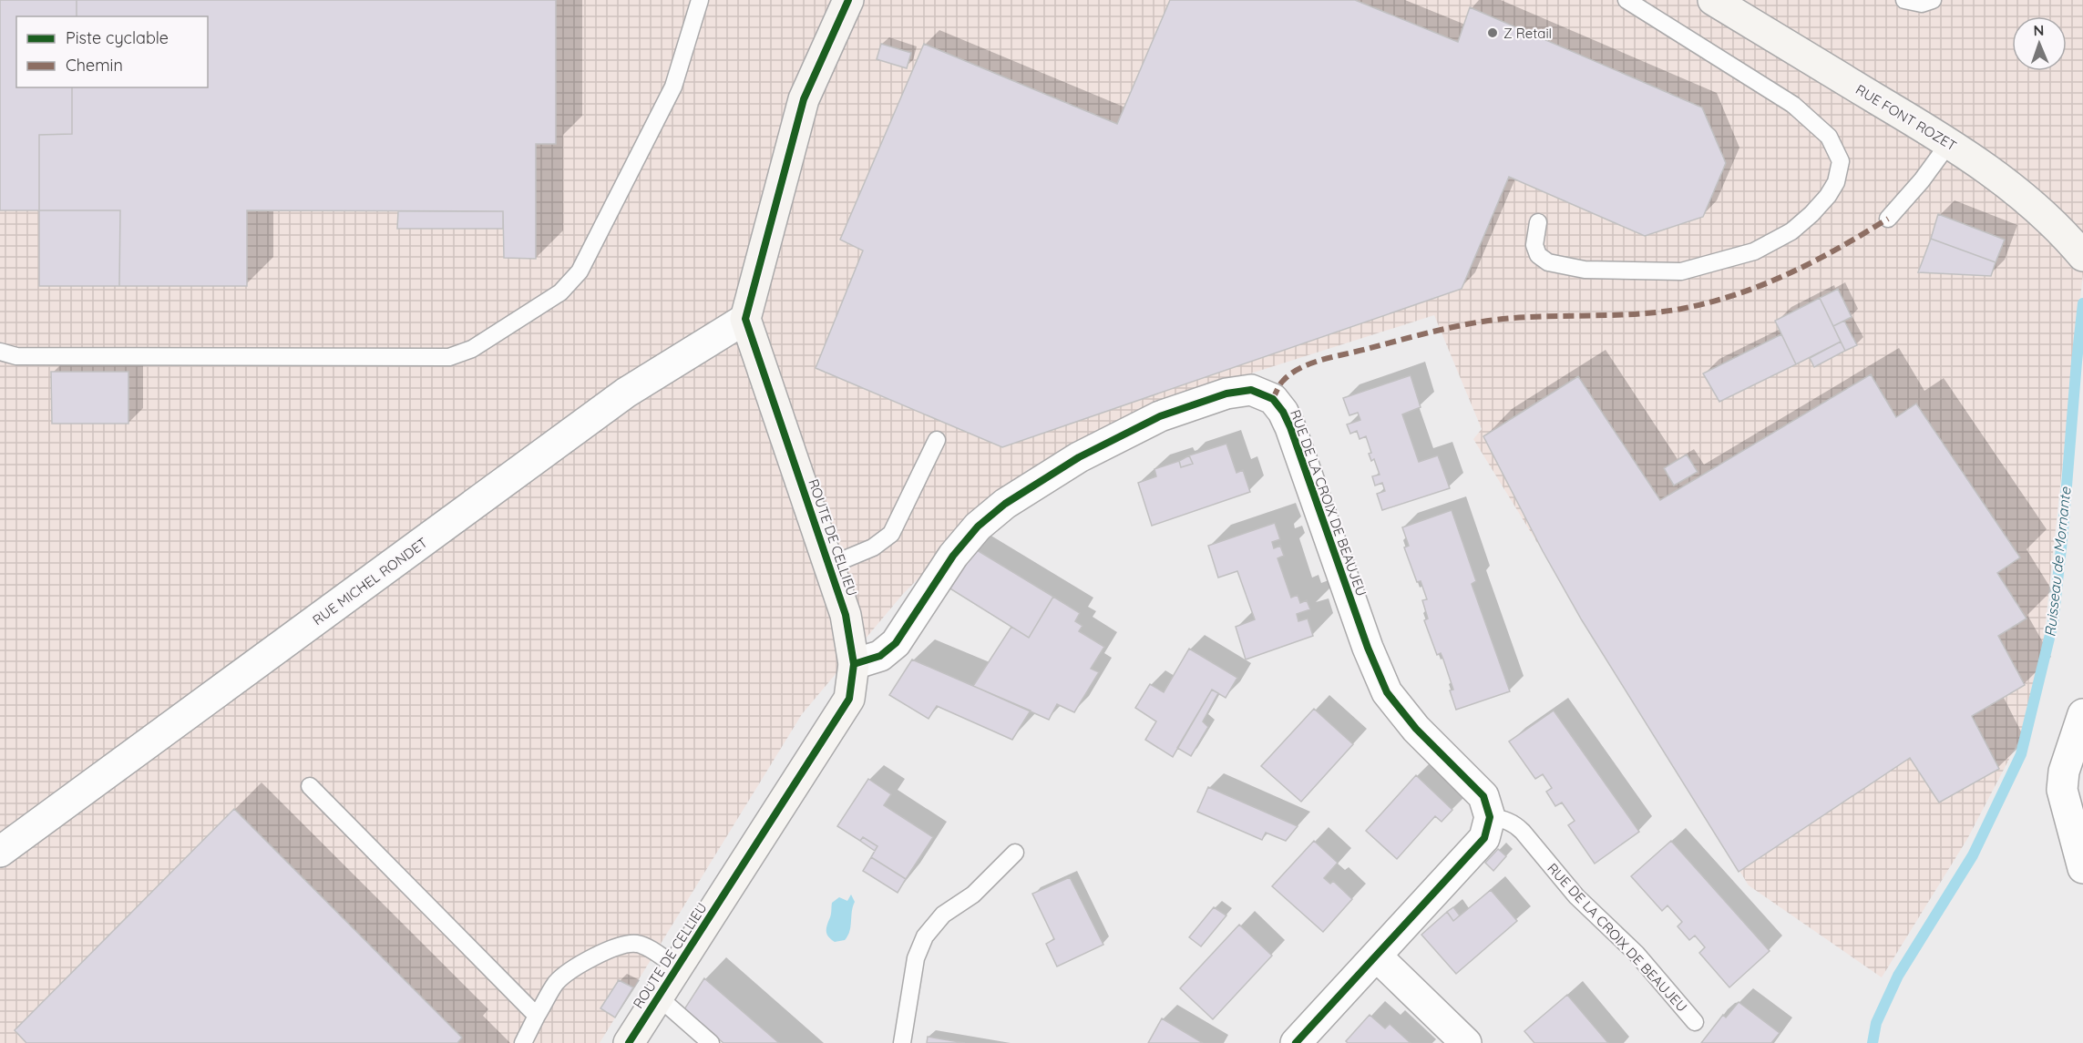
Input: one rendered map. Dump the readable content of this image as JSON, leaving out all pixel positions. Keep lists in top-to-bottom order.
{
  "streets": {
    "street": [
      "RUE FONT ROZET",
      "RUE DE LA CROIX DE BEAUJEU",
      "ROUTE DE CELLIEU",
      "RUE MICHEL RONDET"
    ]
  },
  "crossings": [
    ["RUE DE LA CROIX DE BEAUJEU", "ROUTE DE CELLIEU"],
    ["ROUTE DE CELLIEU", "RUE MICHEL RONDET"]
  ],
  "water": ["Ruisseau de Mornante"],
  "places": ["Z Retail"],
  "legend": ["Piste cyclable", "Chemin"],
  "north": "top"
}
